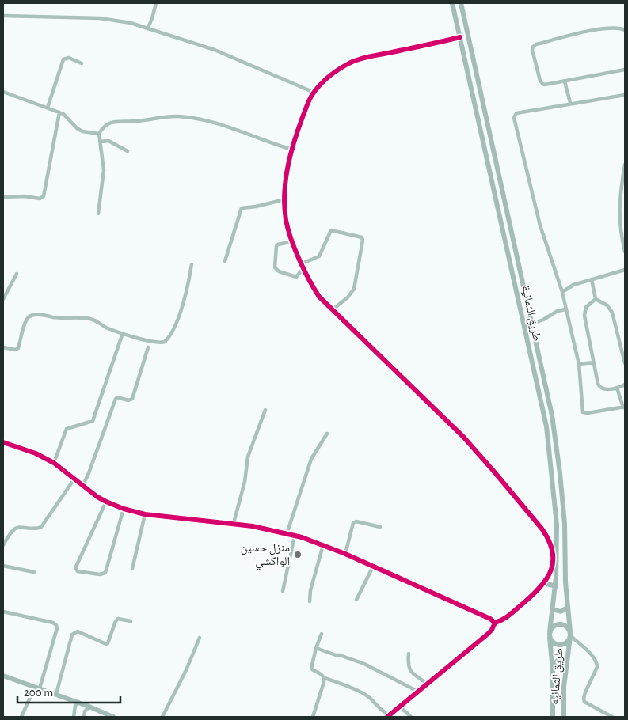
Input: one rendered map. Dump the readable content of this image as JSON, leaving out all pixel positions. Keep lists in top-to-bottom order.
{
  "streets": {
    "street": ["طريق الثمانية", "طريق الثمانيه"]
  },
  "crossings": [
    ["طريق الثمانية", "طريق الثمانيه"]
  ],
  "places": ["منزل حسين الواكشي"],
  "scale_bar": "200 m"
}
